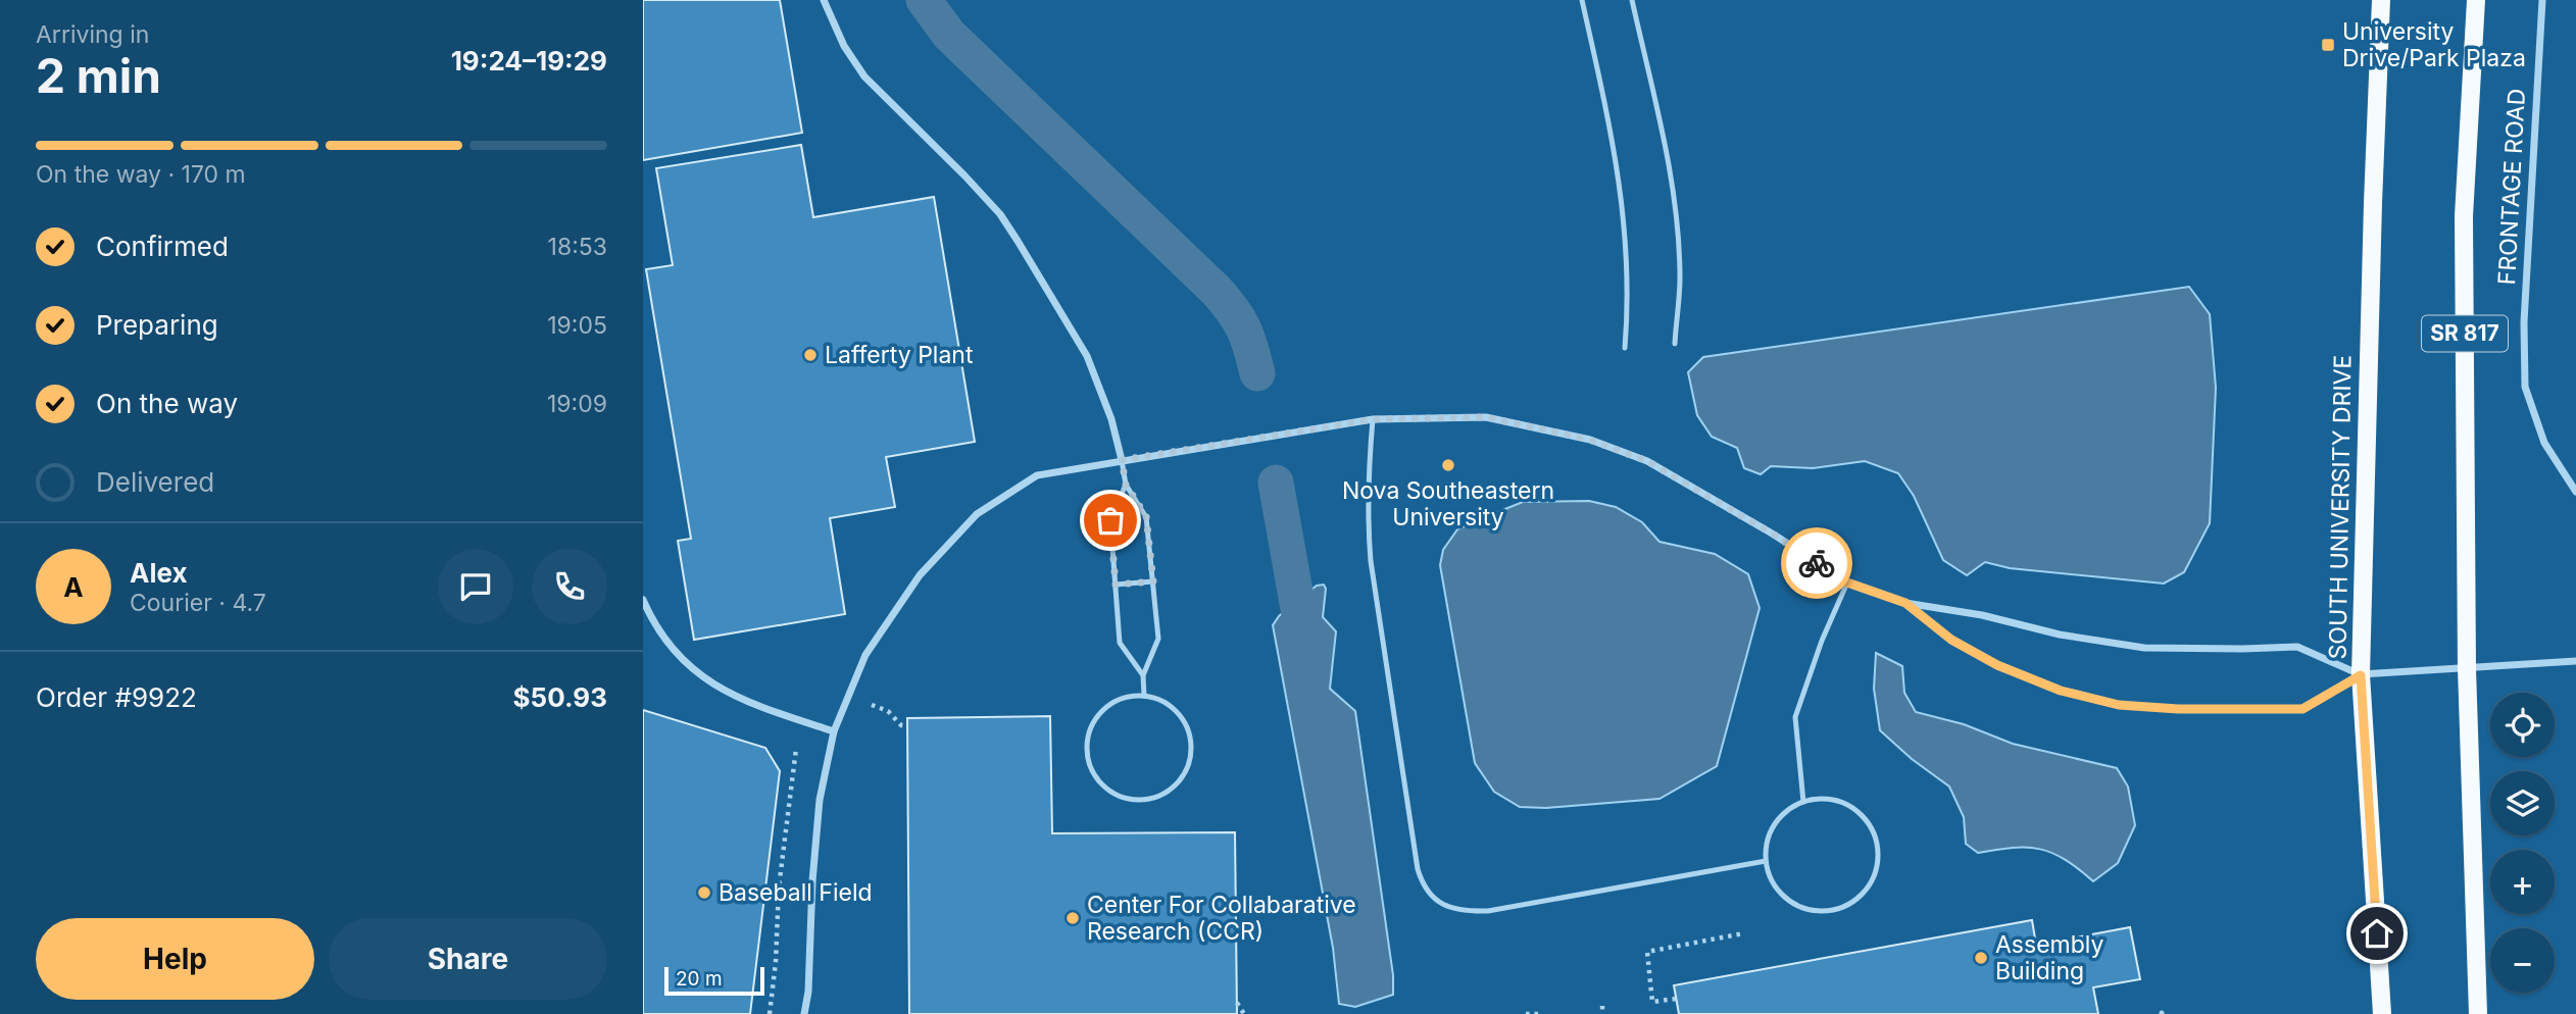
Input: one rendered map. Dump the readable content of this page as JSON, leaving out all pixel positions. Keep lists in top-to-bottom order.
{
  "streets": {
    "main road": ["SR 817", "SOUTH UNIVERSITY DRIVE"],
    "street": ["FRONTAGE ROAD"]
  },
  "places": {
    "transit": ["University Drive/Park Plaza"],
    "other": [
      "Lafferty Plant",
      "Nova Southeastern University",
      "Baseball Field",
      "Center For Collabarative Research (CCR)",
      "Assembly Building"
    ]
  },
  "scale_bar": "20 m",
  "page": {
    "heading": ["2 min", "Arriving in", "19:24–19:29"],
    "panel": [
      "Alex",
      "Courier · 4.7",
      "Order #9922",
      "$50.93"
    ],
    "bar": "On the way · 170 m",
    "list": [
      ["Confirmed", "18:53"],
      ["Preparing", "19:05"],
      ["On the way", "19:09"],
      "Delivered"
    ],
    "round": "A",
    "map_buttons": ["+", "−"],
    "buttons": ["Help", "Share"],
    "scale": "20 m"
  }
}
